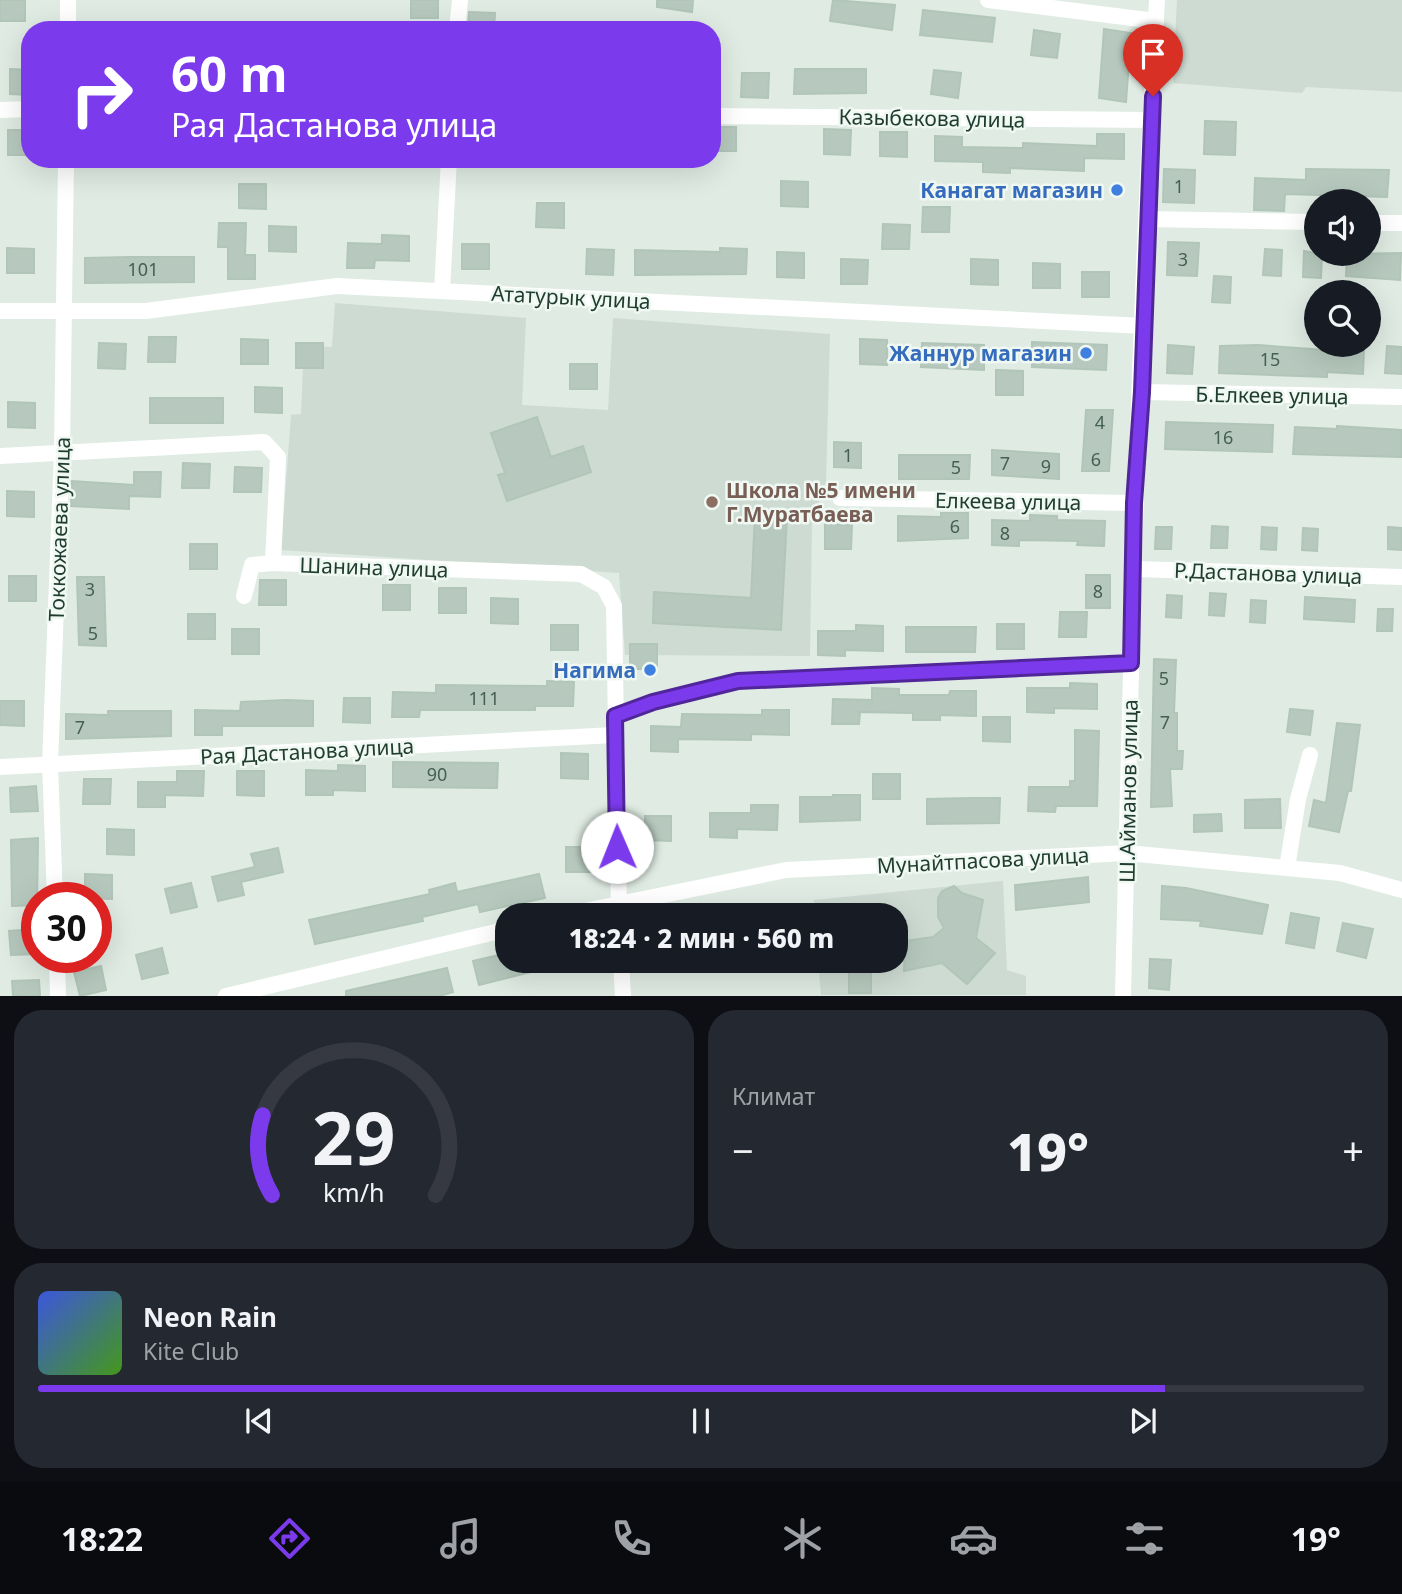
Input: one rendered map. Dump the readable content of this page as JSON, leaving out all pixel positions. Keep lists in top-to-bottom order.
{
  "streets": {
    "street": [
      "Казыбекова улица",
      "Ататурык улица",
      "Б.Елкеев улица",
      "Елкеева улица",
      "Токкожаева улица",
      "Шанина улица",
      "Р.Дастанова улица",
      "Рая Дастанова улица",
      "Ш.Айманов улица",
      "Мунайтпасова улица"
    ]
  },
  "crossings": [
    ["Казыбекова улица", "Ш.Айманов улица"],
    ["Ататурык улица", "Токкожаева улица"],
    ["Ататурык улица", "Ш.Айманов улица"],
    ["Б.Елкеев улица", "Ш.Айманов улица"],
    ["Елкеева улица", "Ш.Айманов улица"],
    ["Токкожаева улица", "Шанина улица"],
    ["Токкожаева улица", "Рая Дастанова улица"],
    ["Шанина улица", "Рая Дастанова улица"],
    ["Р.Дастанова улица", "Ш.Айманов улица"],
    ["Ш.Айманов улица", "Мунайтпасова улица"]
  ],
  "places": [
    "Канагат магазин",
    "Жаннур магазин",
    "Школа №5 имени Г.Муратбаева",
    "Нагима"
  ],
  "house_numbers": [
    "1",
    "3",
    "101",
    "15",
    "4",
    "16",
    "1",
    "6",
    "7",
    "9",
    "5",
    "6",
    "8",
    "3",
    "8",
    "5",
    "5",
    "111",
    "7",
    "7",
    "90"
  ],
  "page": {
    "turn": ["60 m", "Рая Дастанова улица"],
    "limit": "30",
    "trip": "18:24 · 2 мин · 560 m",
    "tile": "Климат",
    "heat": ["−", "19°", "+"],
    "song": ["Neon Rain", "Kite Club"],
    "tabs": ["18:22", "19°"],
    "gauge": ["29", "km/h"]
  }
}
